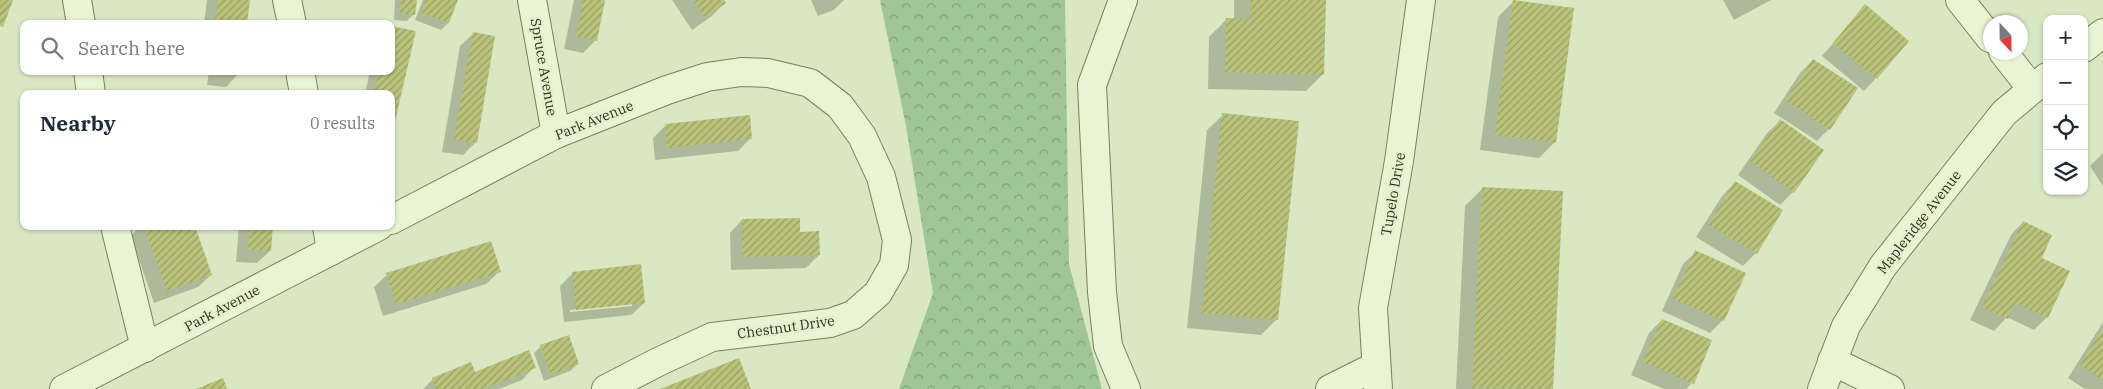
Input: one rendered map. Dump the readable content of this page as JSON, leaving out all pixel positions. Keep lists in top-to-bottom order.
{
  "streets": {
    "street": [
      "Spruce Avenue",
      "Park Avenue",
      "Tupelo Drive",
      "Mapleridge Avenue",
      "Chestnut Drive"
    ]
  },
  "crossings": [
    ["Spruce Avenue", "Park Avenue"],
    ["Park Avenue", "Chestnut Drive"]
  ],
  "north": "bottom",
  "page": {
    "map_buttons": ["+", "−"],
    "search": "Search here",
    "heading": ["Nearby", "0 results"]
  }
}
